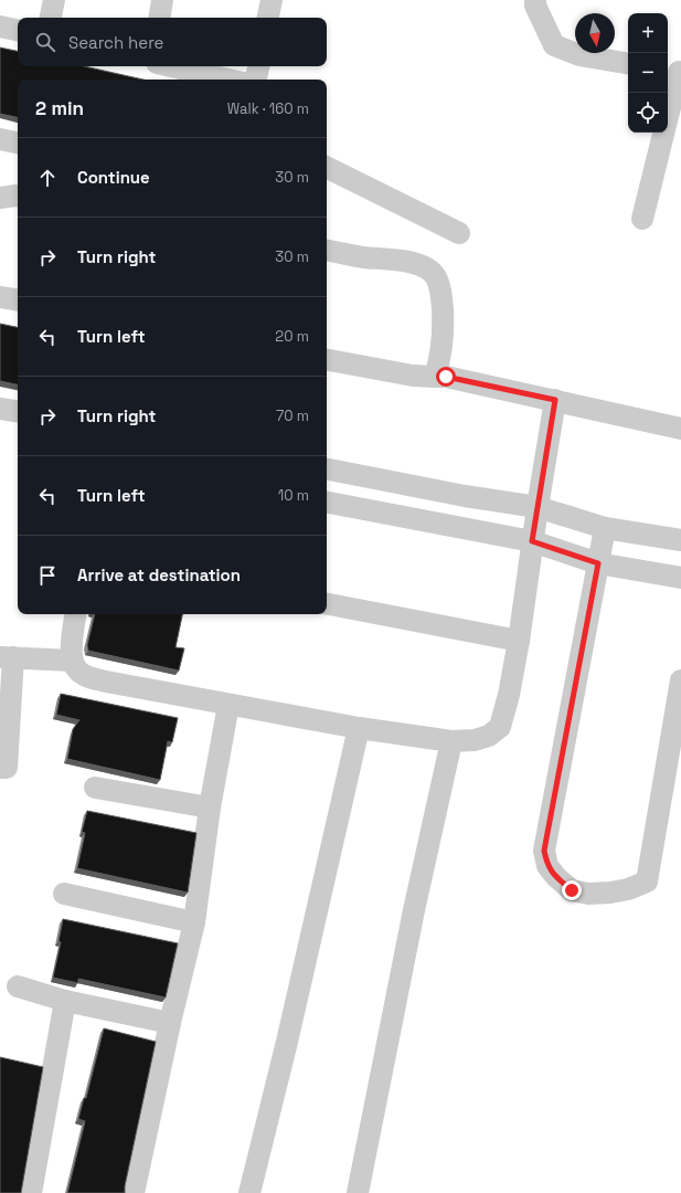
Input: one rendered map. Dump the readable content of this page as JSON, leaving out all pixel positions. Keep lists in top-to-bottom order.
{
  "north": "bottom",
  "page": {
    "map_buttons": ["+", "−"],
    "search": "Search here",
    "heading": ["2 min", "Walk · 160 m"],
    "list": [
      ["Continue", "30 m"],
      ["Turn right", "30 m"],
      ["Turn left", "20 m"],
      ["Turn right", "70 m"],
      ["Turn left", "10 m"],
      "Arrive at destination"
    ]
  }
}
